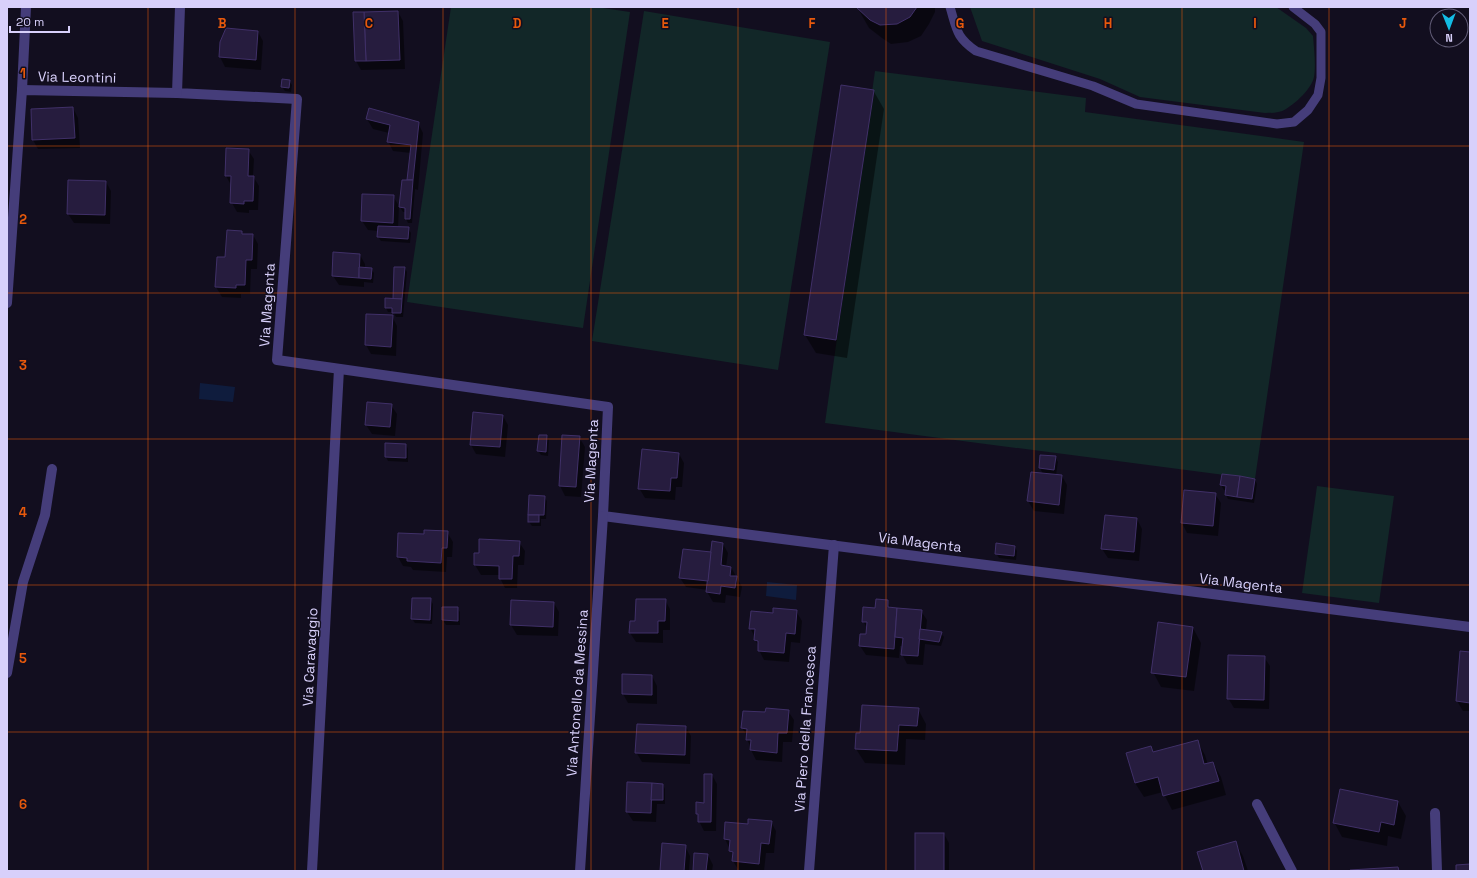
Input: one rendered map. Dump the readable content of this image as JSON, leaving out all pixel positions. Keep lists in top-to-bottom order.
{
  "streets": {
    "street": [
      "Via Leontini",
      "Via Magenta",
      "Via Caravaggio",
      "Via Antonello da Messina",
      "Via Piero della Francesca"
    ]
  },
  "crossings": [
    ["Via Leontini", "Via Magenta"],
    ["Via Magenta", "Via Caravaggio"],
    ["Via Magenta", "Via Antonello da Messina"],
    ["Via Magenta", "Via Piero della Francesca"]
  ],
  "scale_bar": "20 m",
  "north": "bottom",
  "grid": {
    "columns": [
      "B",
      "C",
      "D",
      "E",
      "F",
      "G",
      "H",
      "I",
      "J"
    ],
    "rows": [
      "1",
      "2",
      "3",
      "4",
      "5",
      "6"
    ]
  }
}
